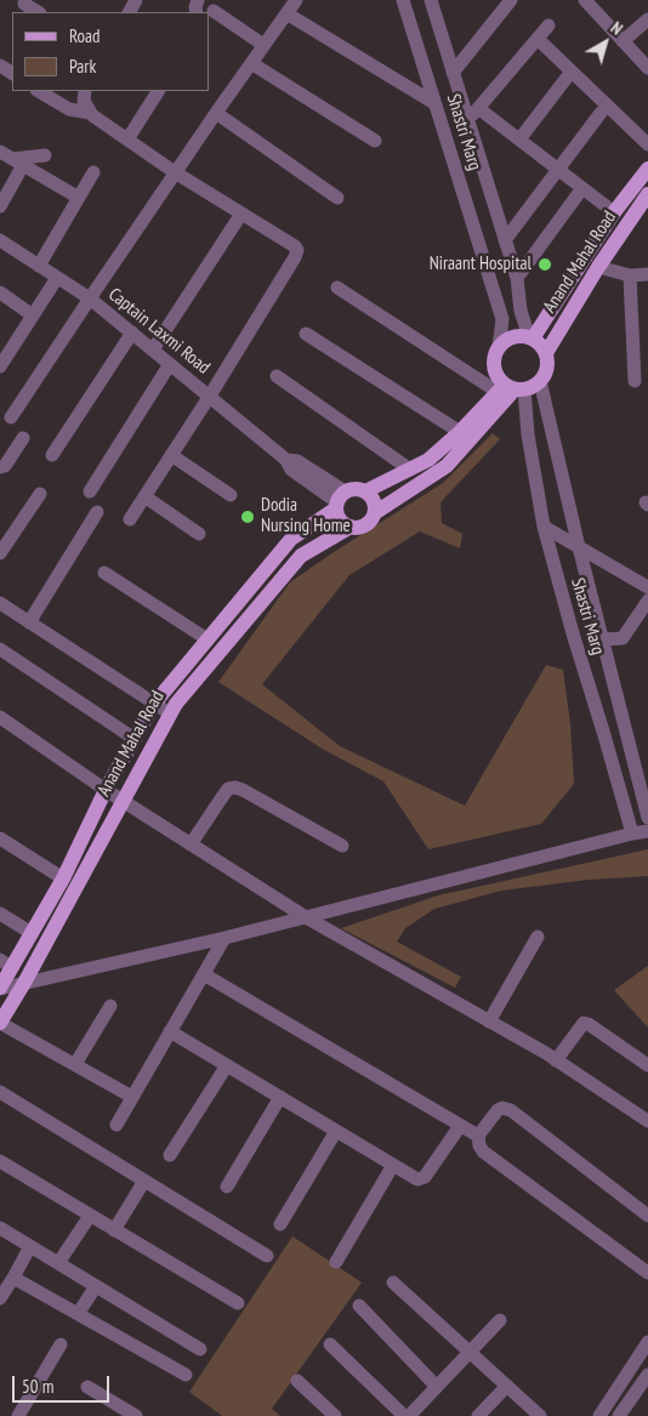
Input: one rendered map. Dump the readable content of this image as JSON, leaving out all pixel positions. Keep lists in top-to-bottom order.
{
  "streets": {
    "main road": ["Anand Mahal Road"],
    "street": ["Shastri Marg", "Captain Laxmi Road"]
  },
  "crossings": [
    ["Shastri Marg", "Anand Mahal Road"],
    ["Anand Mahal Road", "Captain Laxmi Road"]
  ],
  "places": ["Niraant Hospital", "Dodia Nursing Home"],
  "legend": ["Road", "Park"],
  "scale_bar": "50 m",
  "north": "top right"
}
